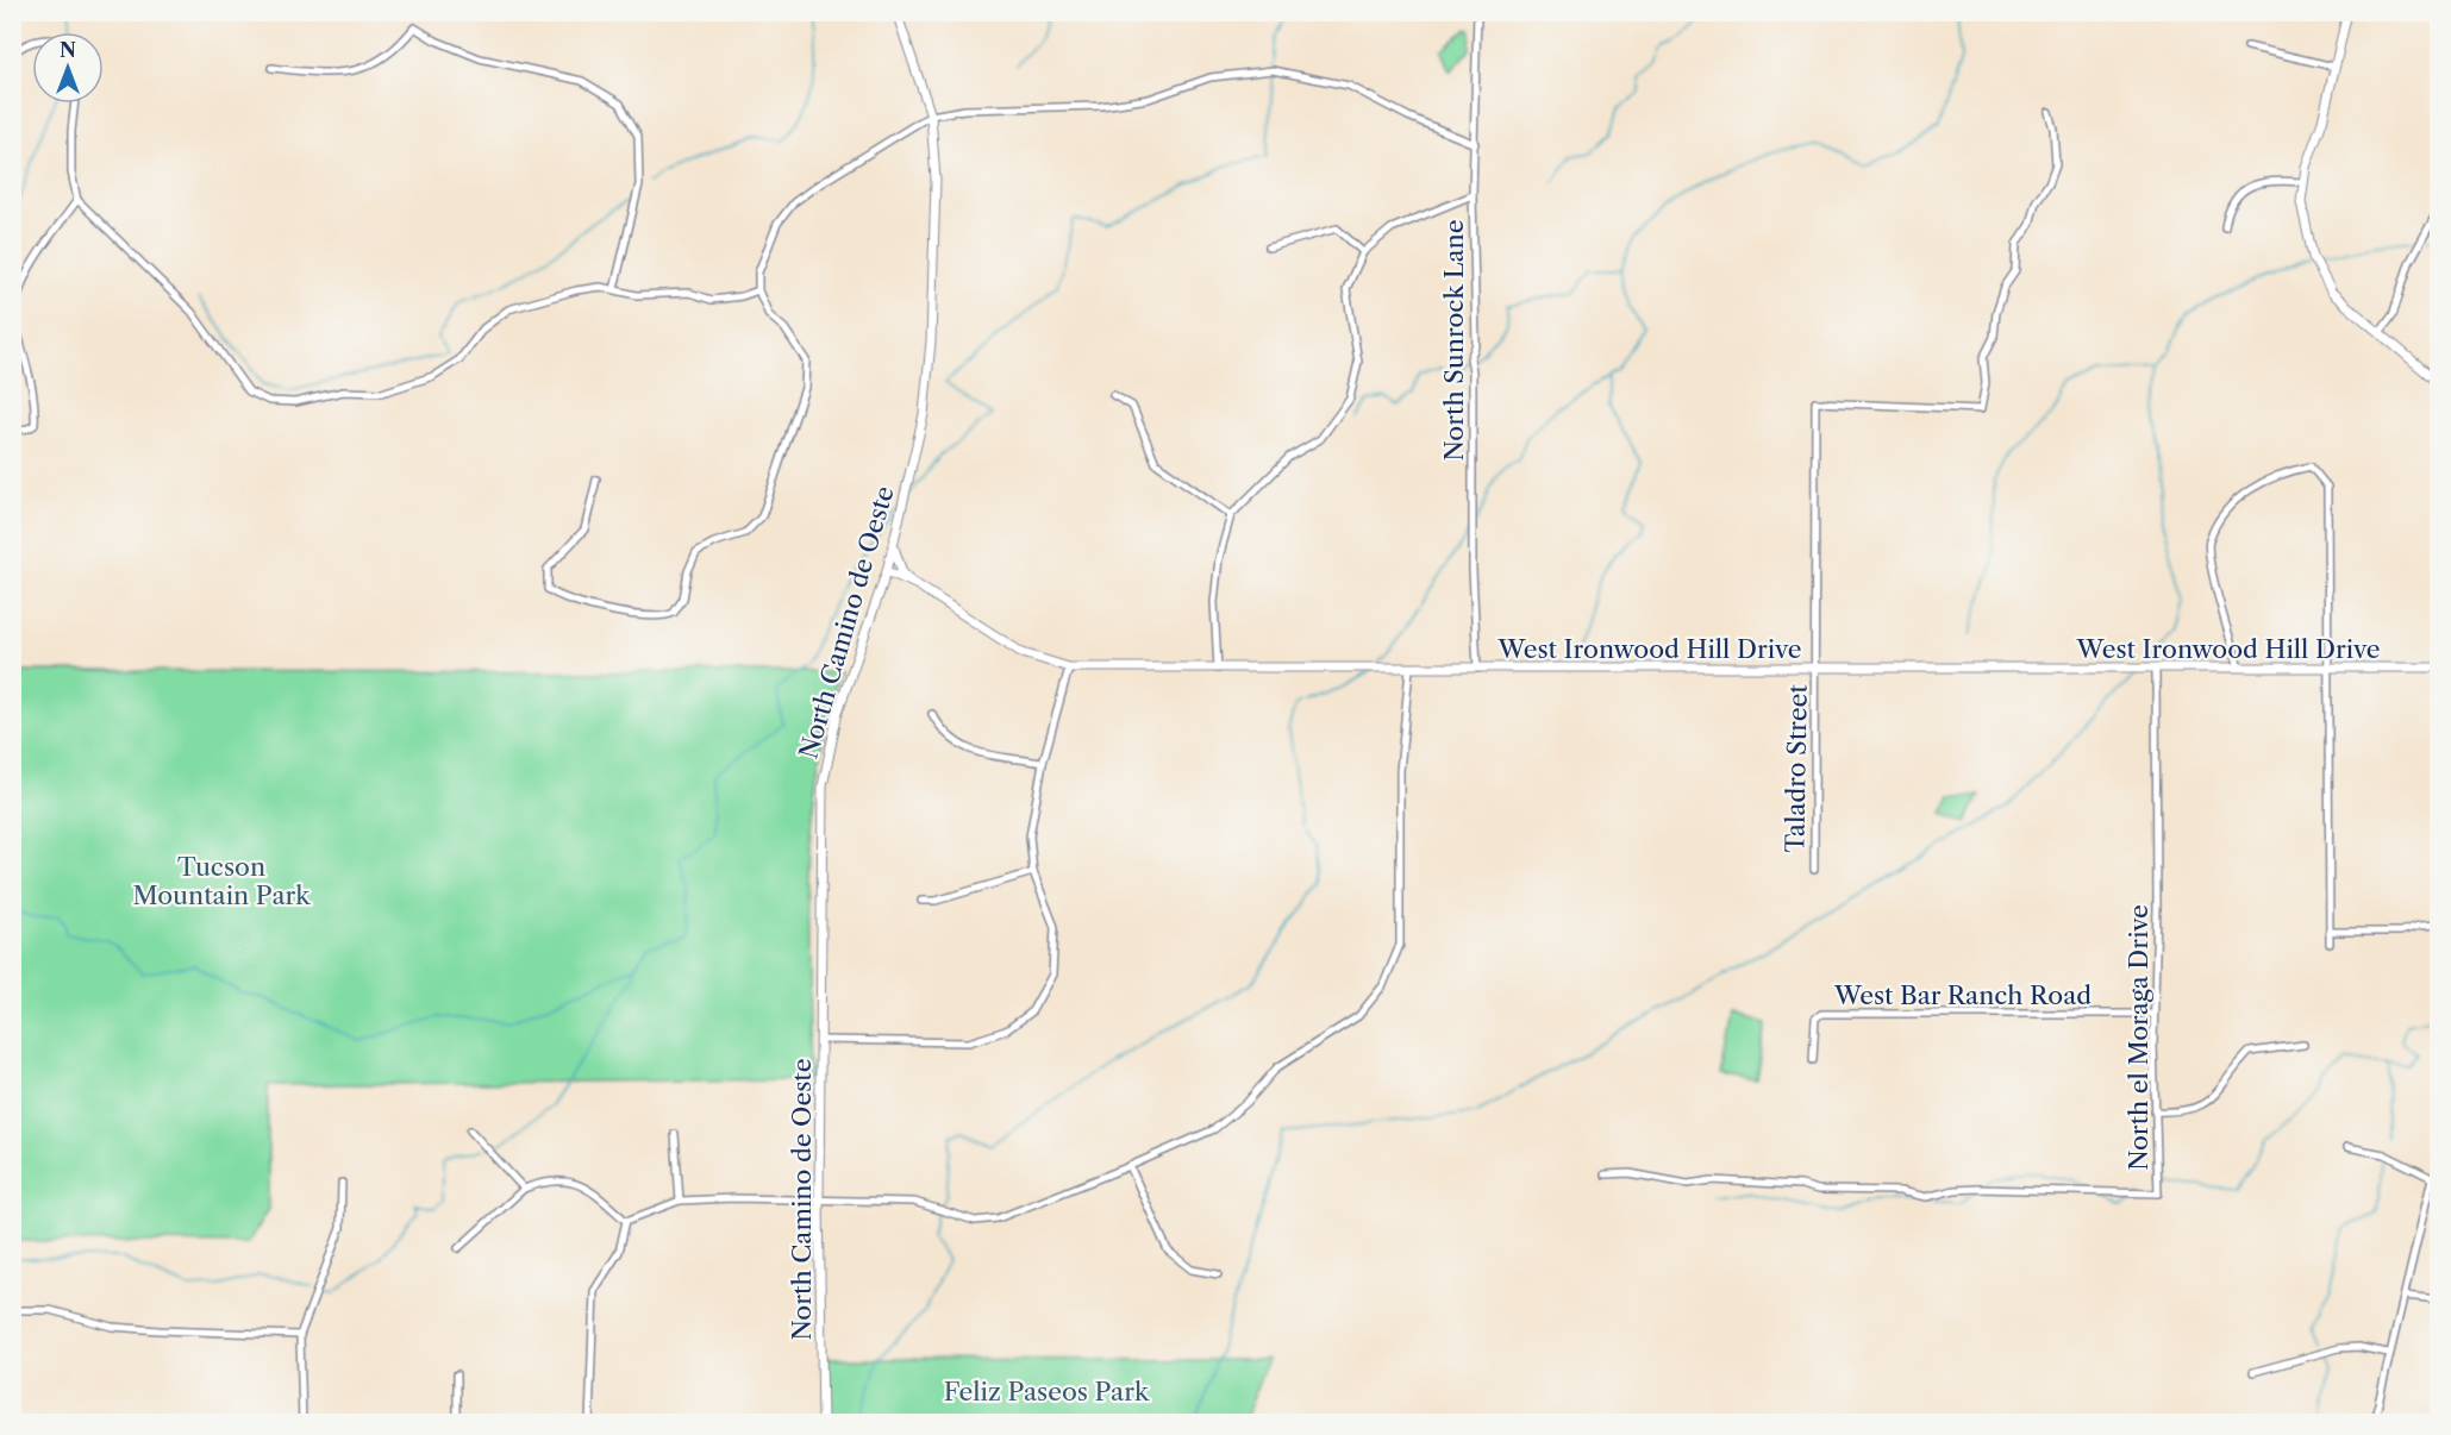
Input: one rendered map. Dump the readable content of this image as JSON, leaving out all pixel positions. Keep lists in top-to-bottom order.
{
  "streets": {
    "street": [
      "North Sunrock Lane",
      "North Camino de Oeste",
      "West Ironwood Hill Drive",
      "Taladro Street",
      "West Bar Ranch Road",
      "North el Moraga Drive"
    ]
  },
  "crossings": [
    ["North Sunrock Lane", "West Ironwood Hill Drive"],
    ["North Camino de Oeste", "West Ironwood Hill Drive"],
    ["West Ironwood Hill Drive", "Taladro Street"],
    ["West Ironwood Hill Drive", "North el Moraga Drive"],
    ["West Bar Ranch Road", "North el Moraga Drive"]
  ],
  "parks": ["Tucson Mountain Park", "Feliz Paseos Park"],
  "north": "top"
}
